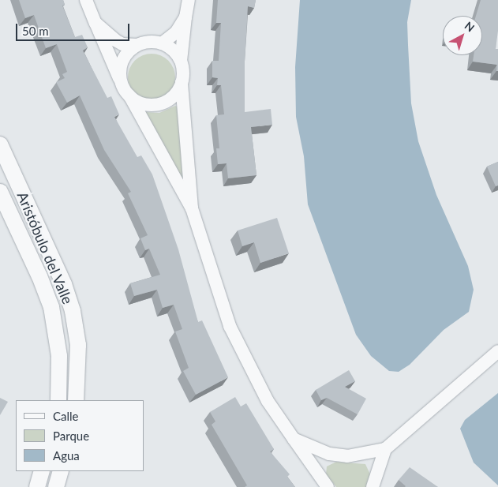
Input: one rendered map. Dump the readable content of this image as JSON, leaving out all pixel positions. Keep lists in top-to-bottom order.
{
  "streets": {
    "street": ["Aristóbulo del Valle"]
  },
  "legend": ["Calle", "Parque", "Agua"],
  "scale_bar": "50 m",
  "north": "top right"
}
